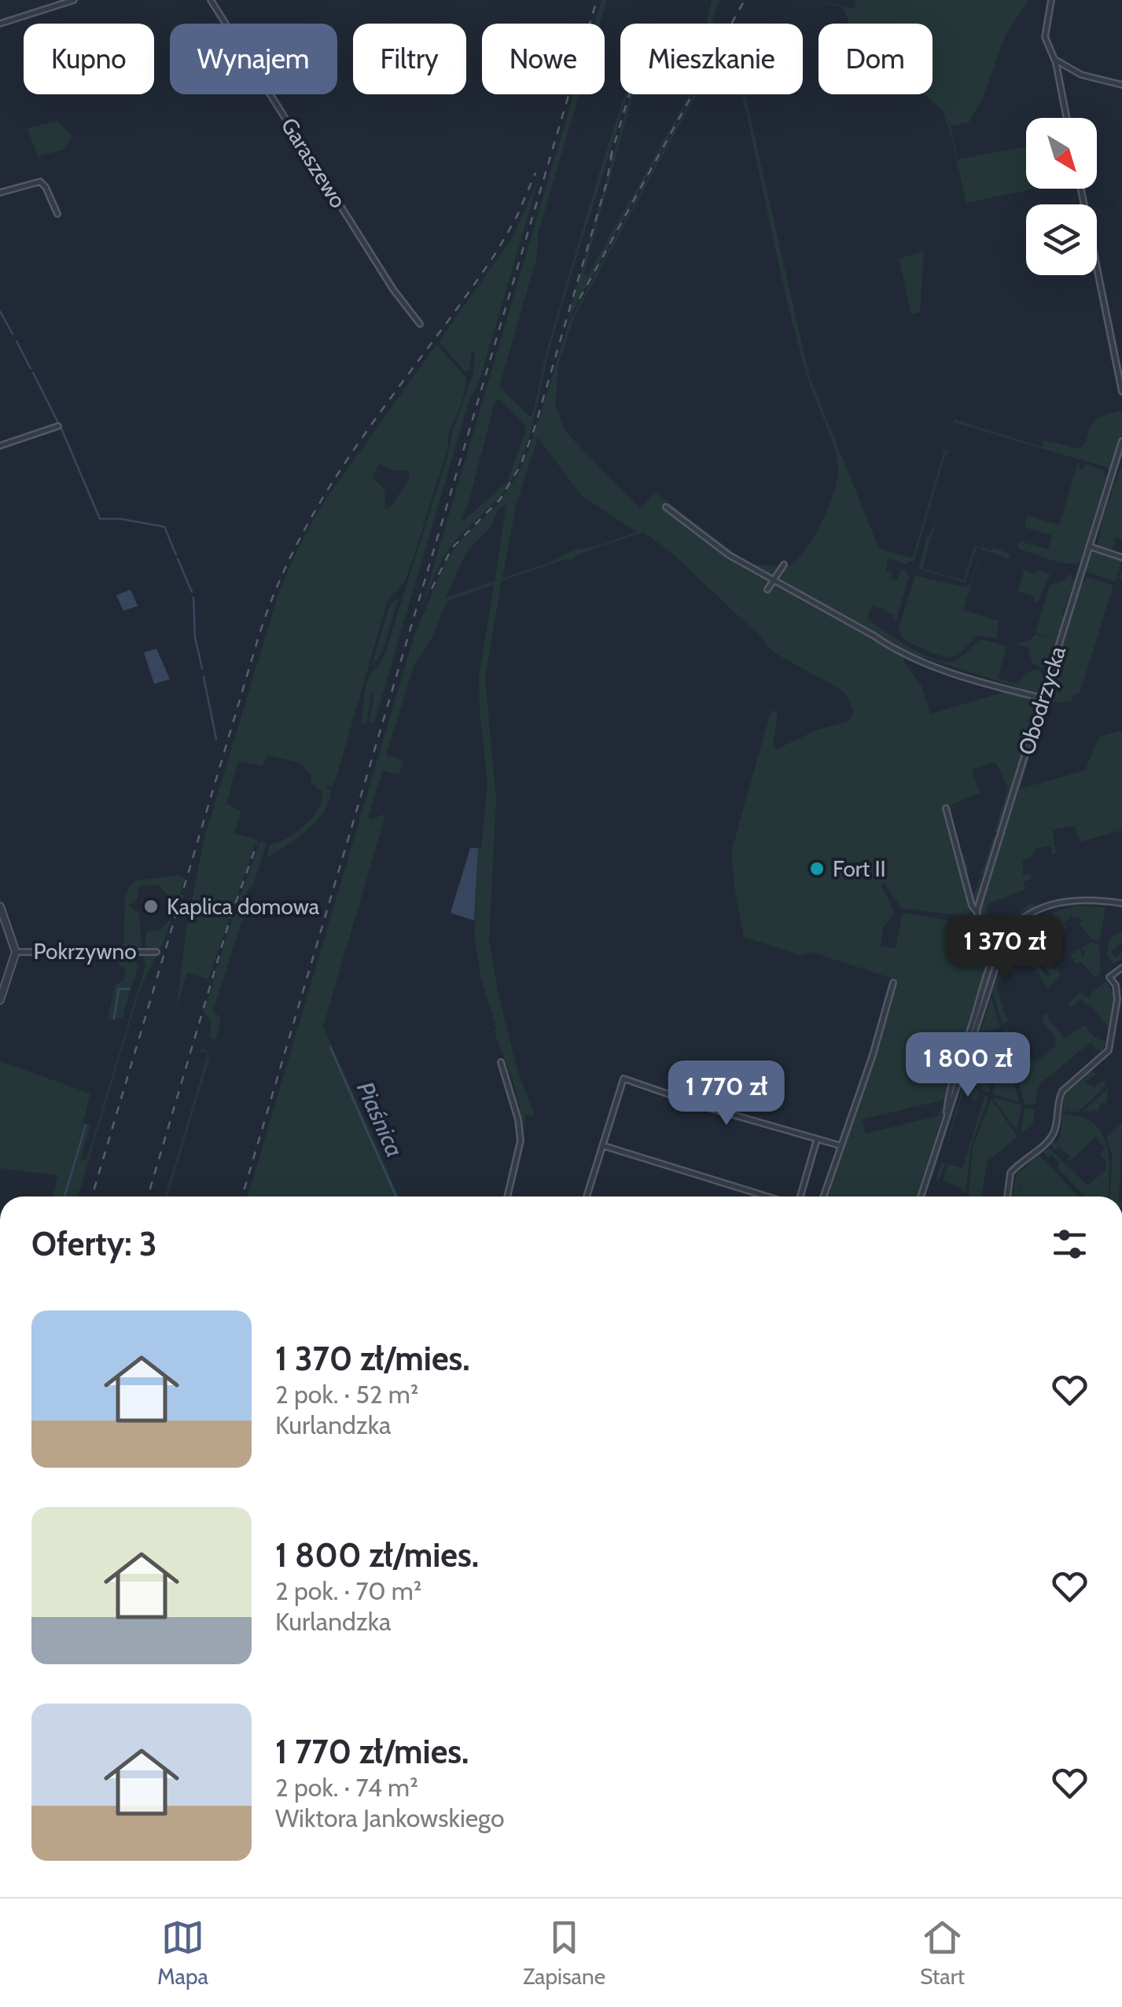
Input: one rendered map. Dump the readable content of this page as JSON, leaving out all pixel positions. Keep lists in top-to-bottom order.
{
  "streets": {
    "street": ["Garaszewo", "Obodrzycka", "Pokrzywno"]
  },
  "water": ["Piaśnica"],
  "places": ["Fort II", "Kaplica domowa"],
  "north": "bottom right",
  "page": {
    "chip": [
      "Kupno",
      "Wynajem",
      "Filtry",
      "Nowe",
      "Mieszkanie",
      "Dom"
    ],
    "price": ["1 370 zł", "1 800 zł", "1 770 zł"],
    "heading": "Oferty: 3",
    "list": [
      {
        "name": "1 370 zł/mies.",
        "note": "2 pok. · 52 m² · Kurlandzka"
      },
      {
        "name": "1 800 zł/mies.",
        "note": "2 pok. · 70 m² · Kurlandzka"
      },
      {
        "name": "1 770 zł/mies.",
        "note": "2 pok. · 74 m² · Wiktora Jankowskiego"
      }
    ],
    "tabs": ["Mapa", "Zapisane", "Start"]
  }
}
